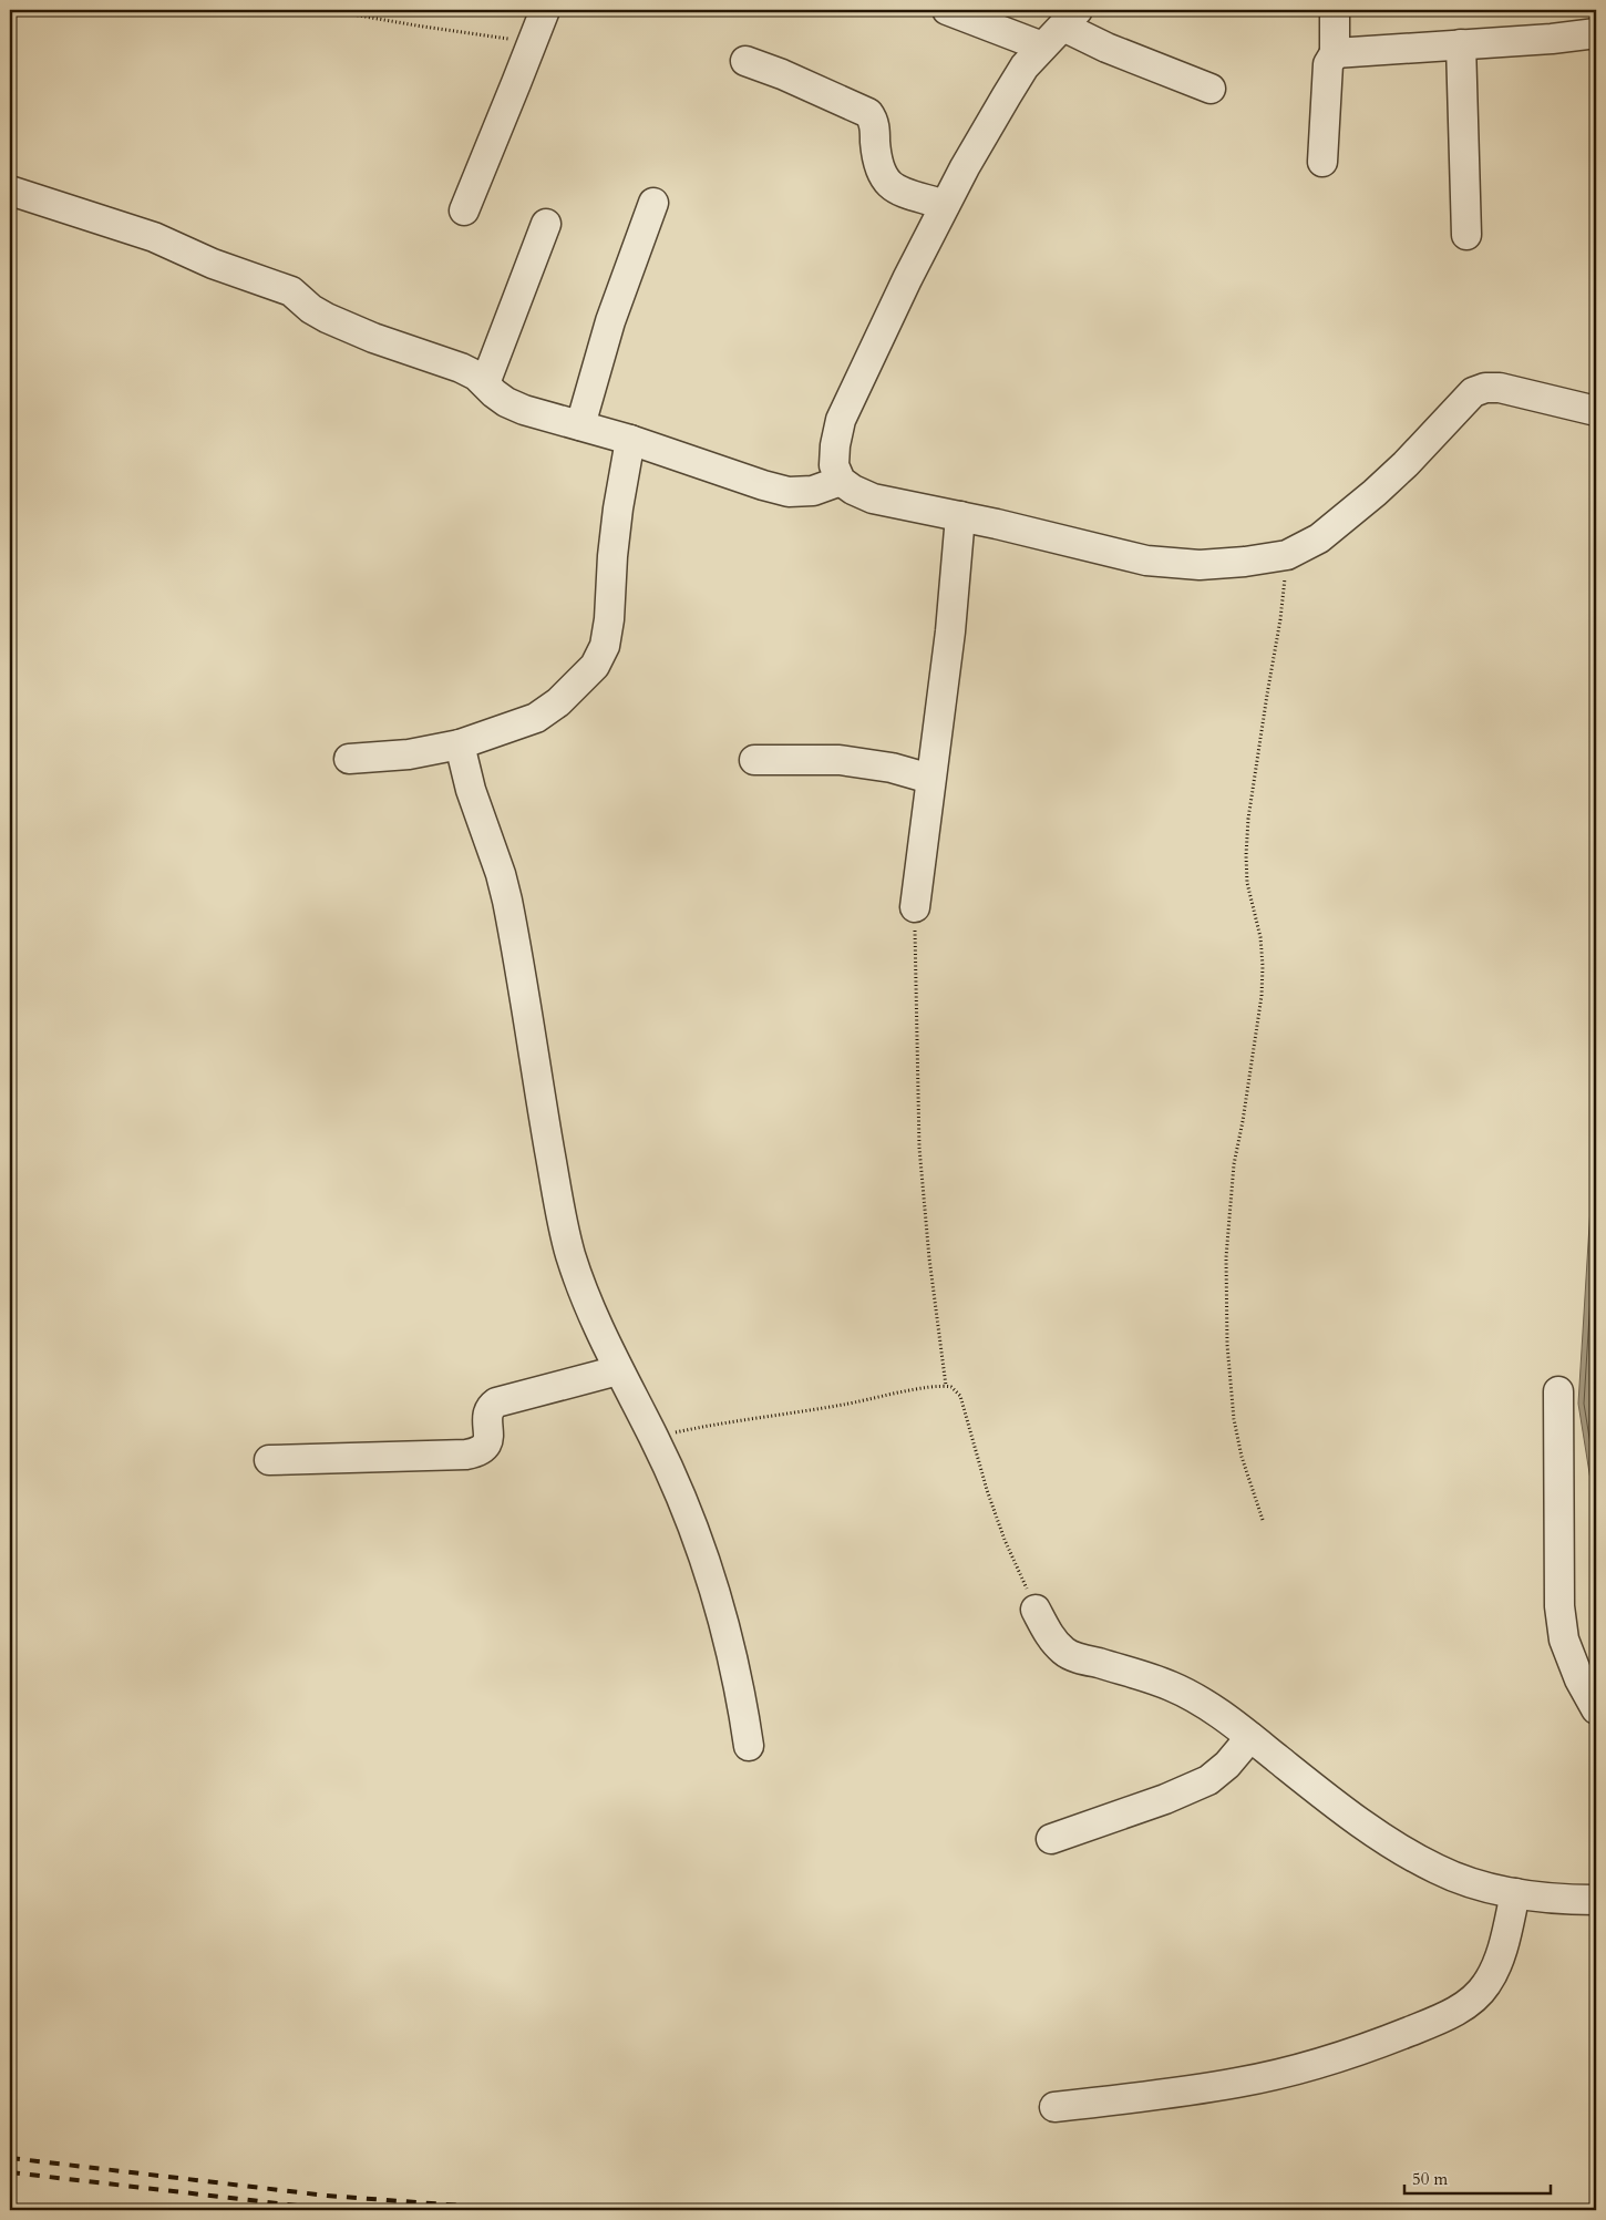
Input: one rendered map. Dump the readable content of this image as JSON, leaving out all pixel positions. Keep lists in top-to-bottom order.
{
  "scale_bar": "50 m"
}
